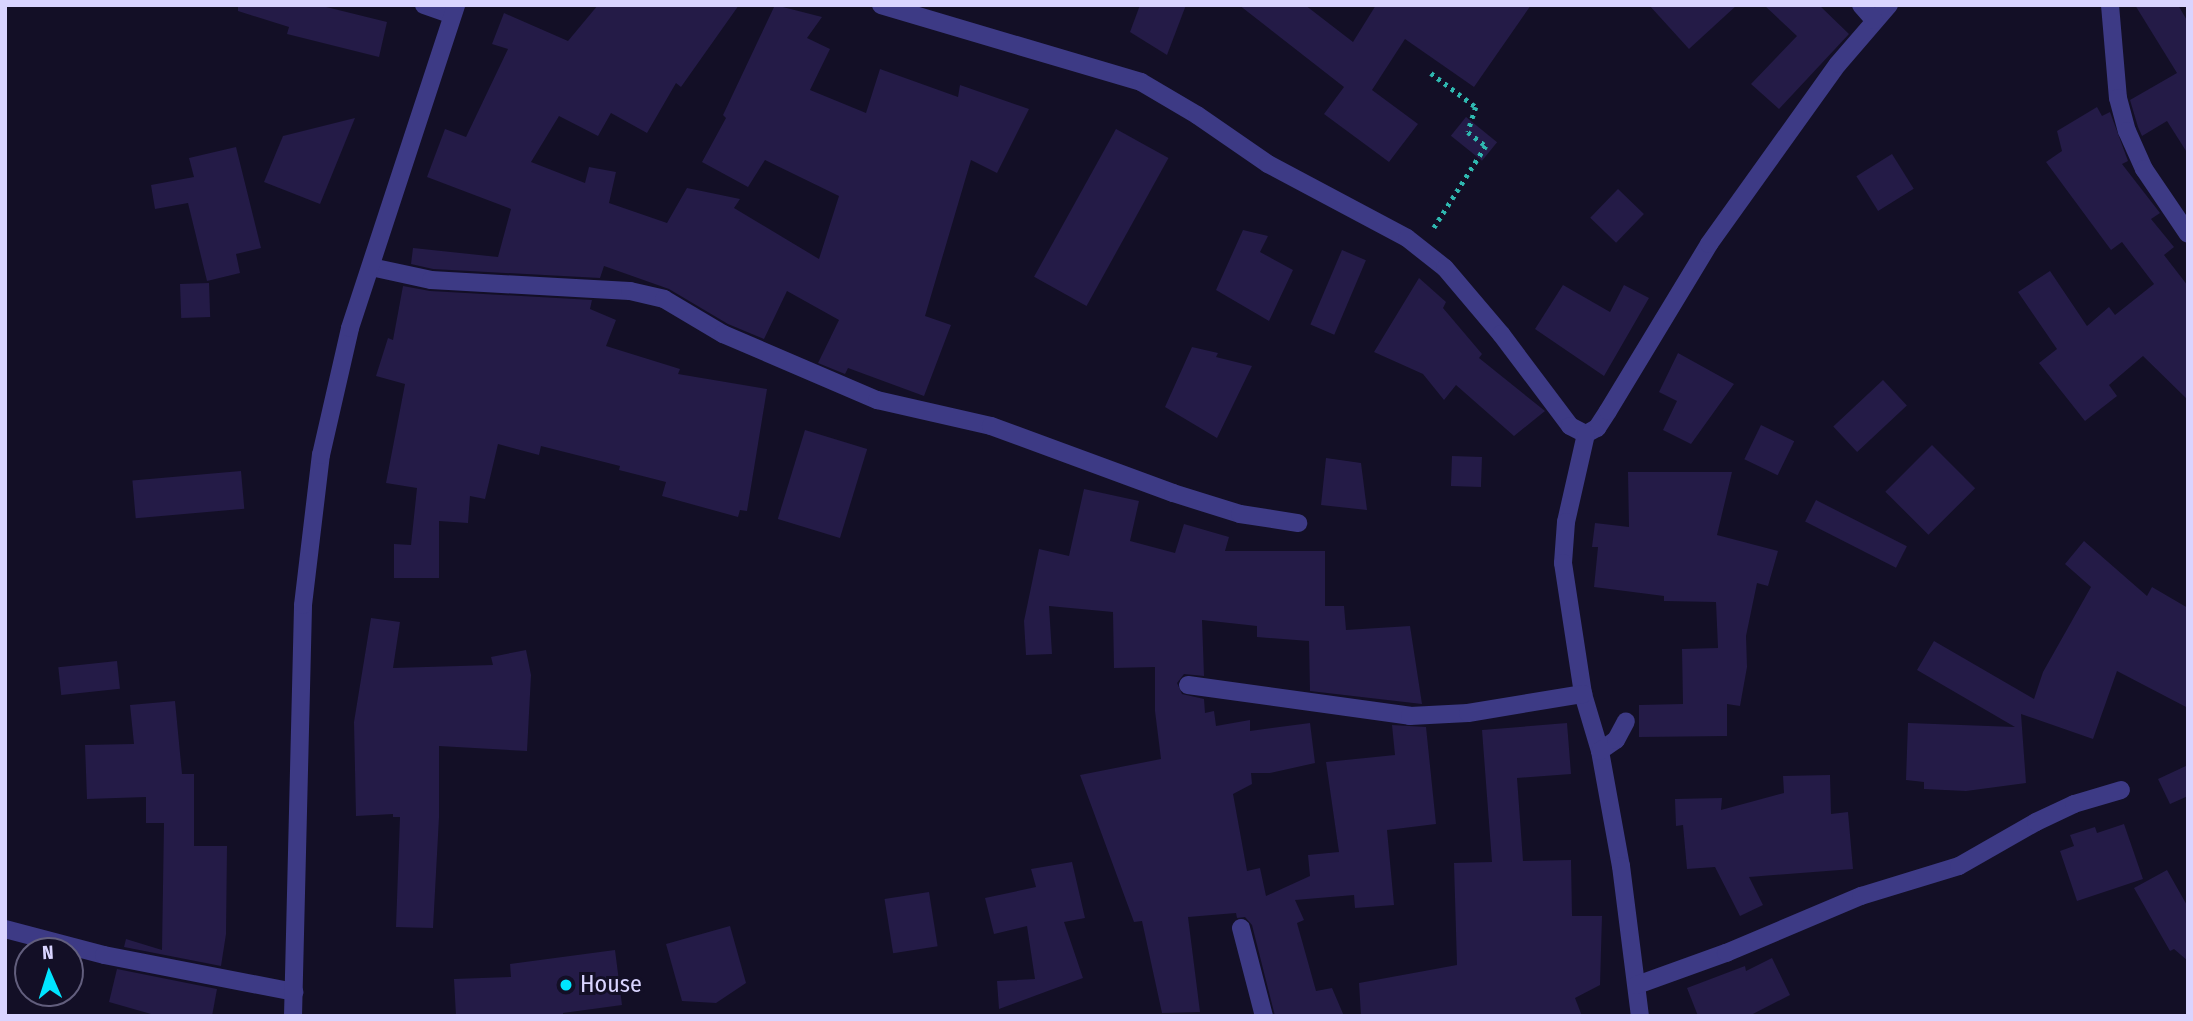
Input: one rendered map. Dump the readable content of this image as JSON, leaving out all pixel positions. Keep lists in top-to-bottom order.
{
  "places": ["House"],
  "north": "top"
}
